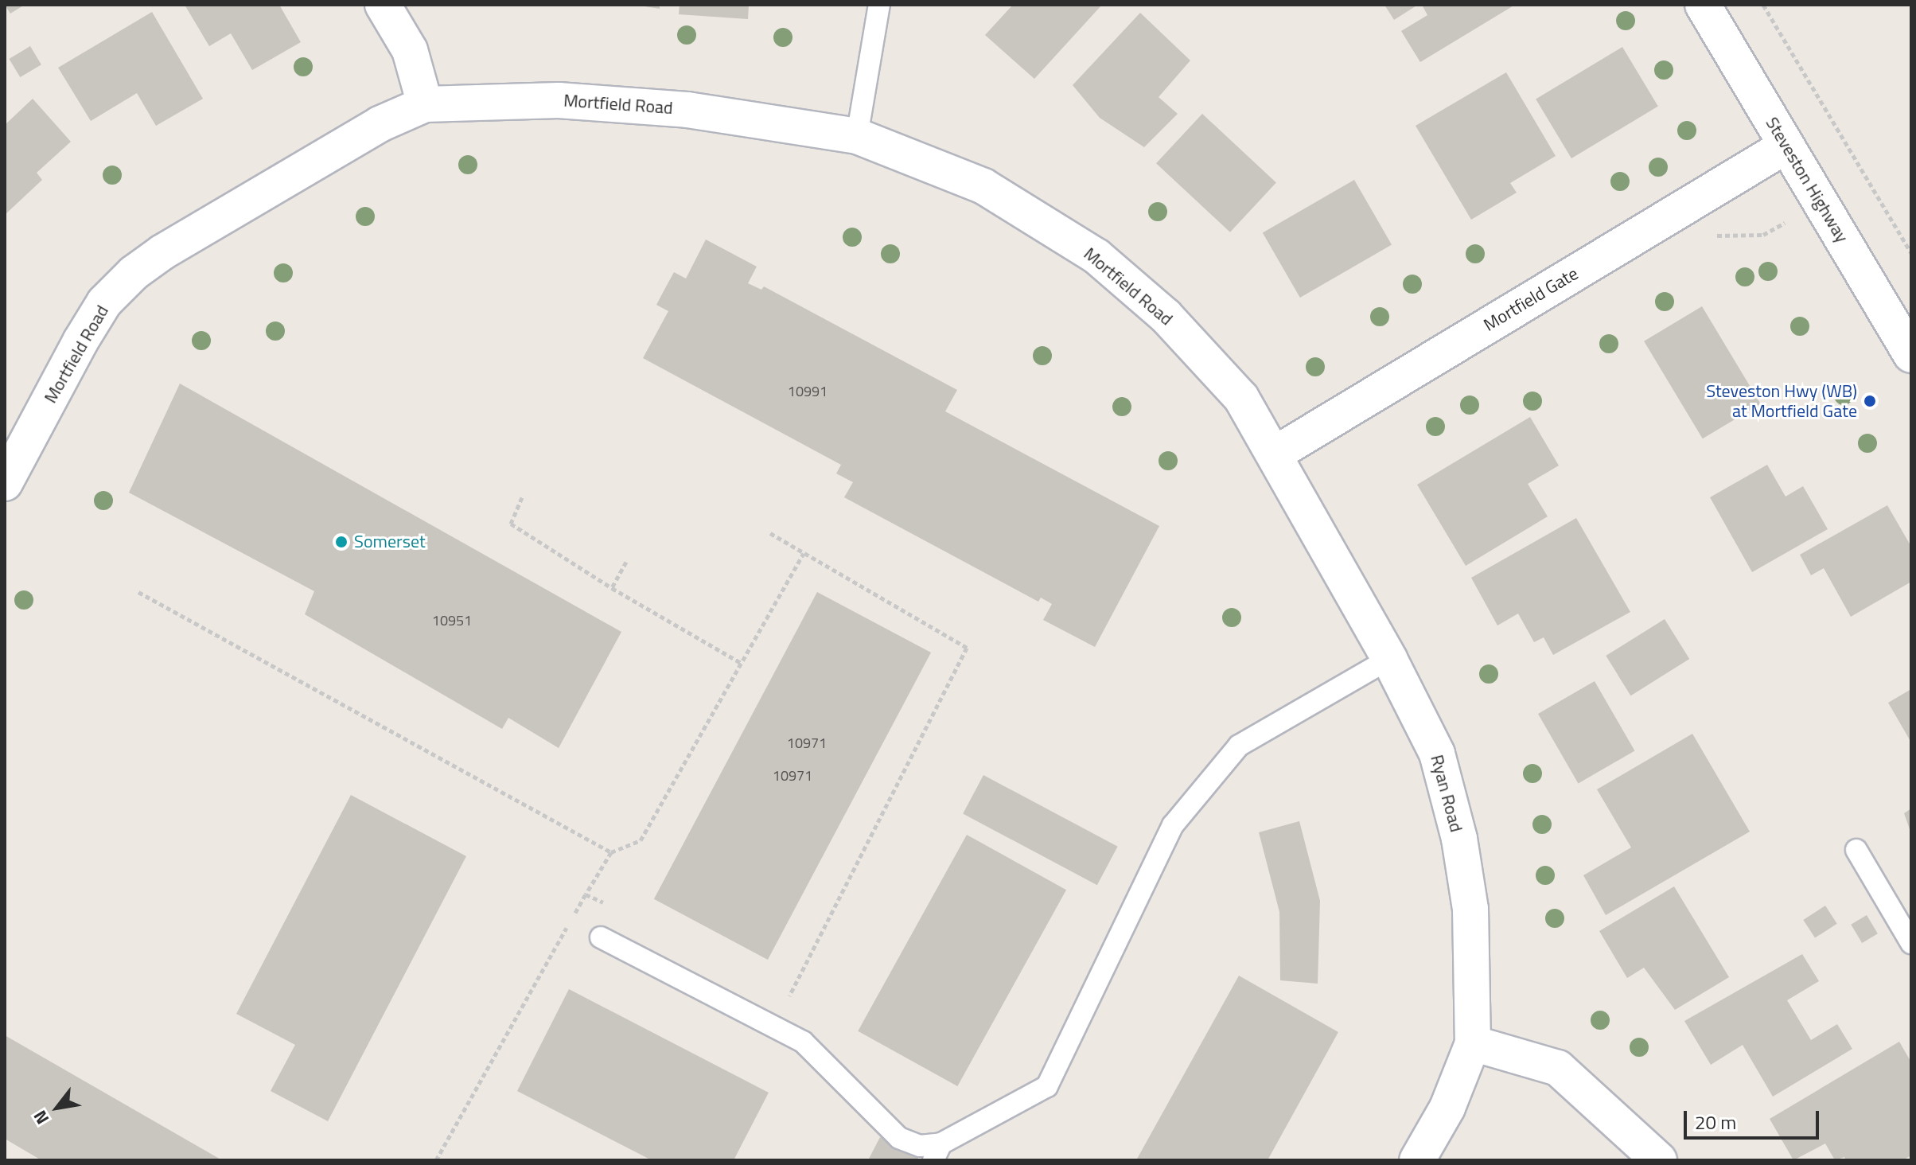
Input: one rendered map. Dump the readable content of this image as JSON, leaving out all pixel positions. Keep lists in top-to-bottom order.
{
  "streets": {
    "street": [
      "Mortfield Road",
      "Steveston Highway",
      "Mortfield Gate",
      "Ryan Road"
    ]
  },
  "crossings": [
    ["Mortfield Road", "Mortfield Gate"],
    ["Mortfield Road", "Ryan Road"],
    ["Steveston Highway", "Mortfield Gate"],
    ["Mortfield Gate", "Ryan Road"]
  ],
  "places": ["Steveston Hwy (WB) at Mortfield Gate", "Somerset"],
  "house_numbers": [
    "10991",
    "10951",
    "10971",
    "10971"
  ],
  "scale_bar": "20 m",
  "north": "bottom left"
}
